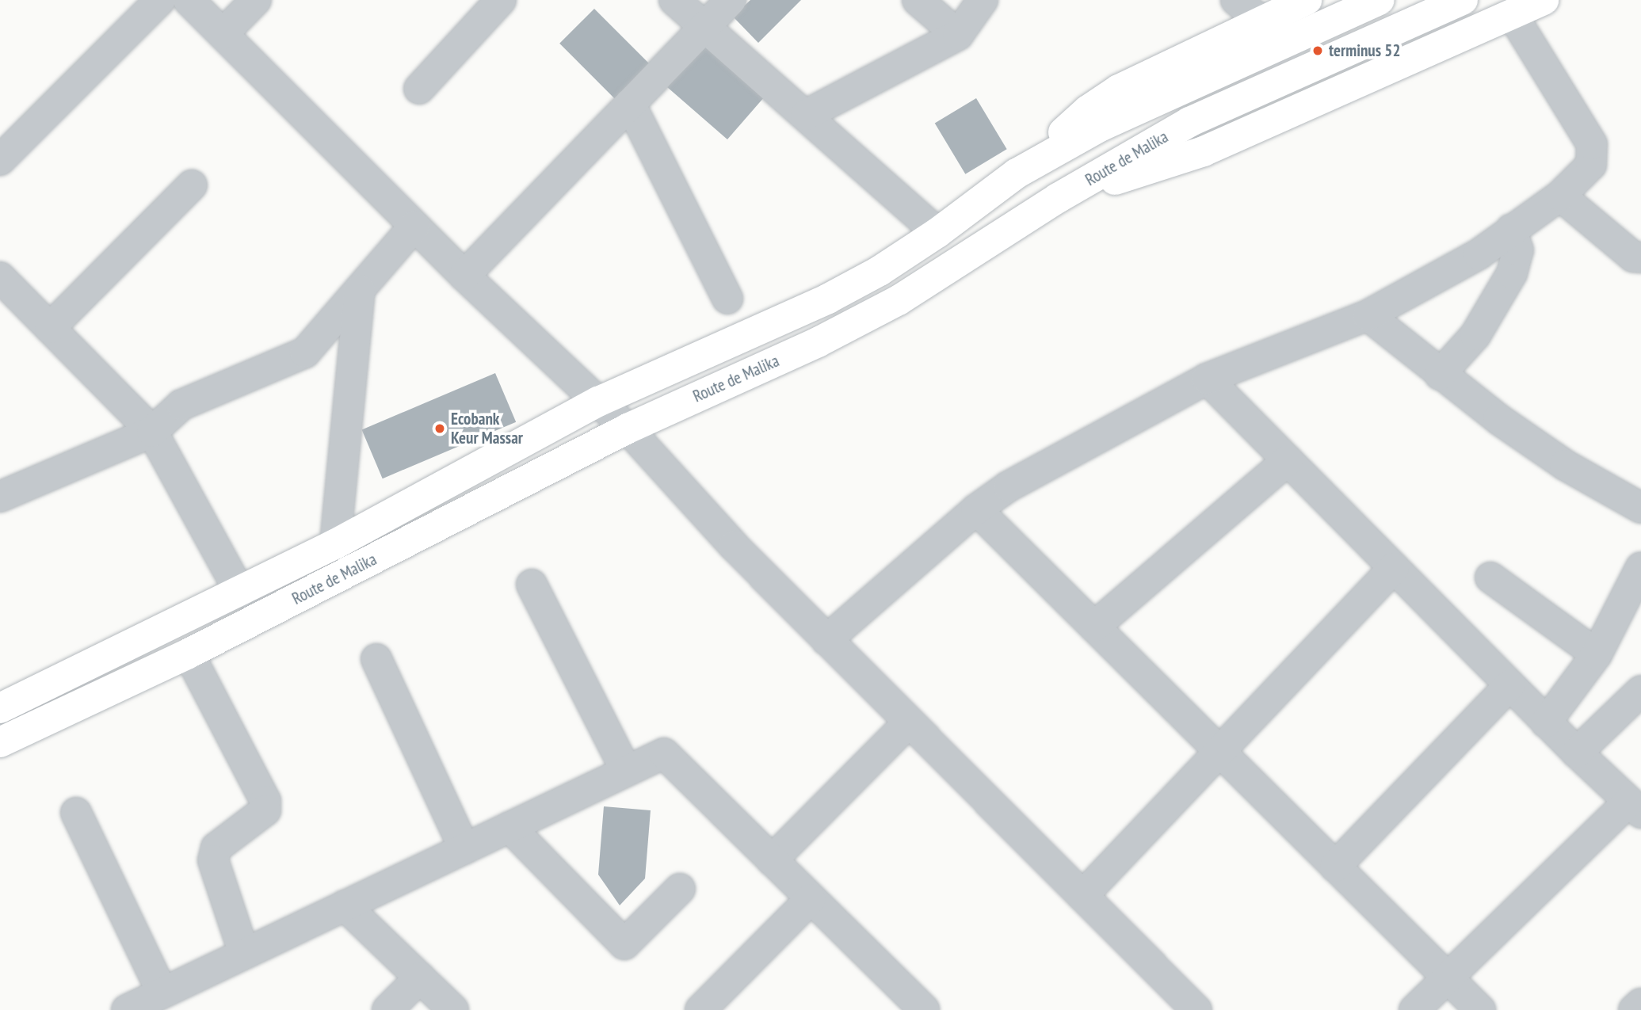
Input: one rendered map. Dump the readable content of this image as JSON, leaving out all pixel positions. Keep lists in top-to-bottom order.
{
  "streets": {
    "main road": ["Route de Malika"]
  },
  "places": ["terminus 52", "Ecobank Keur Massar"]
}
